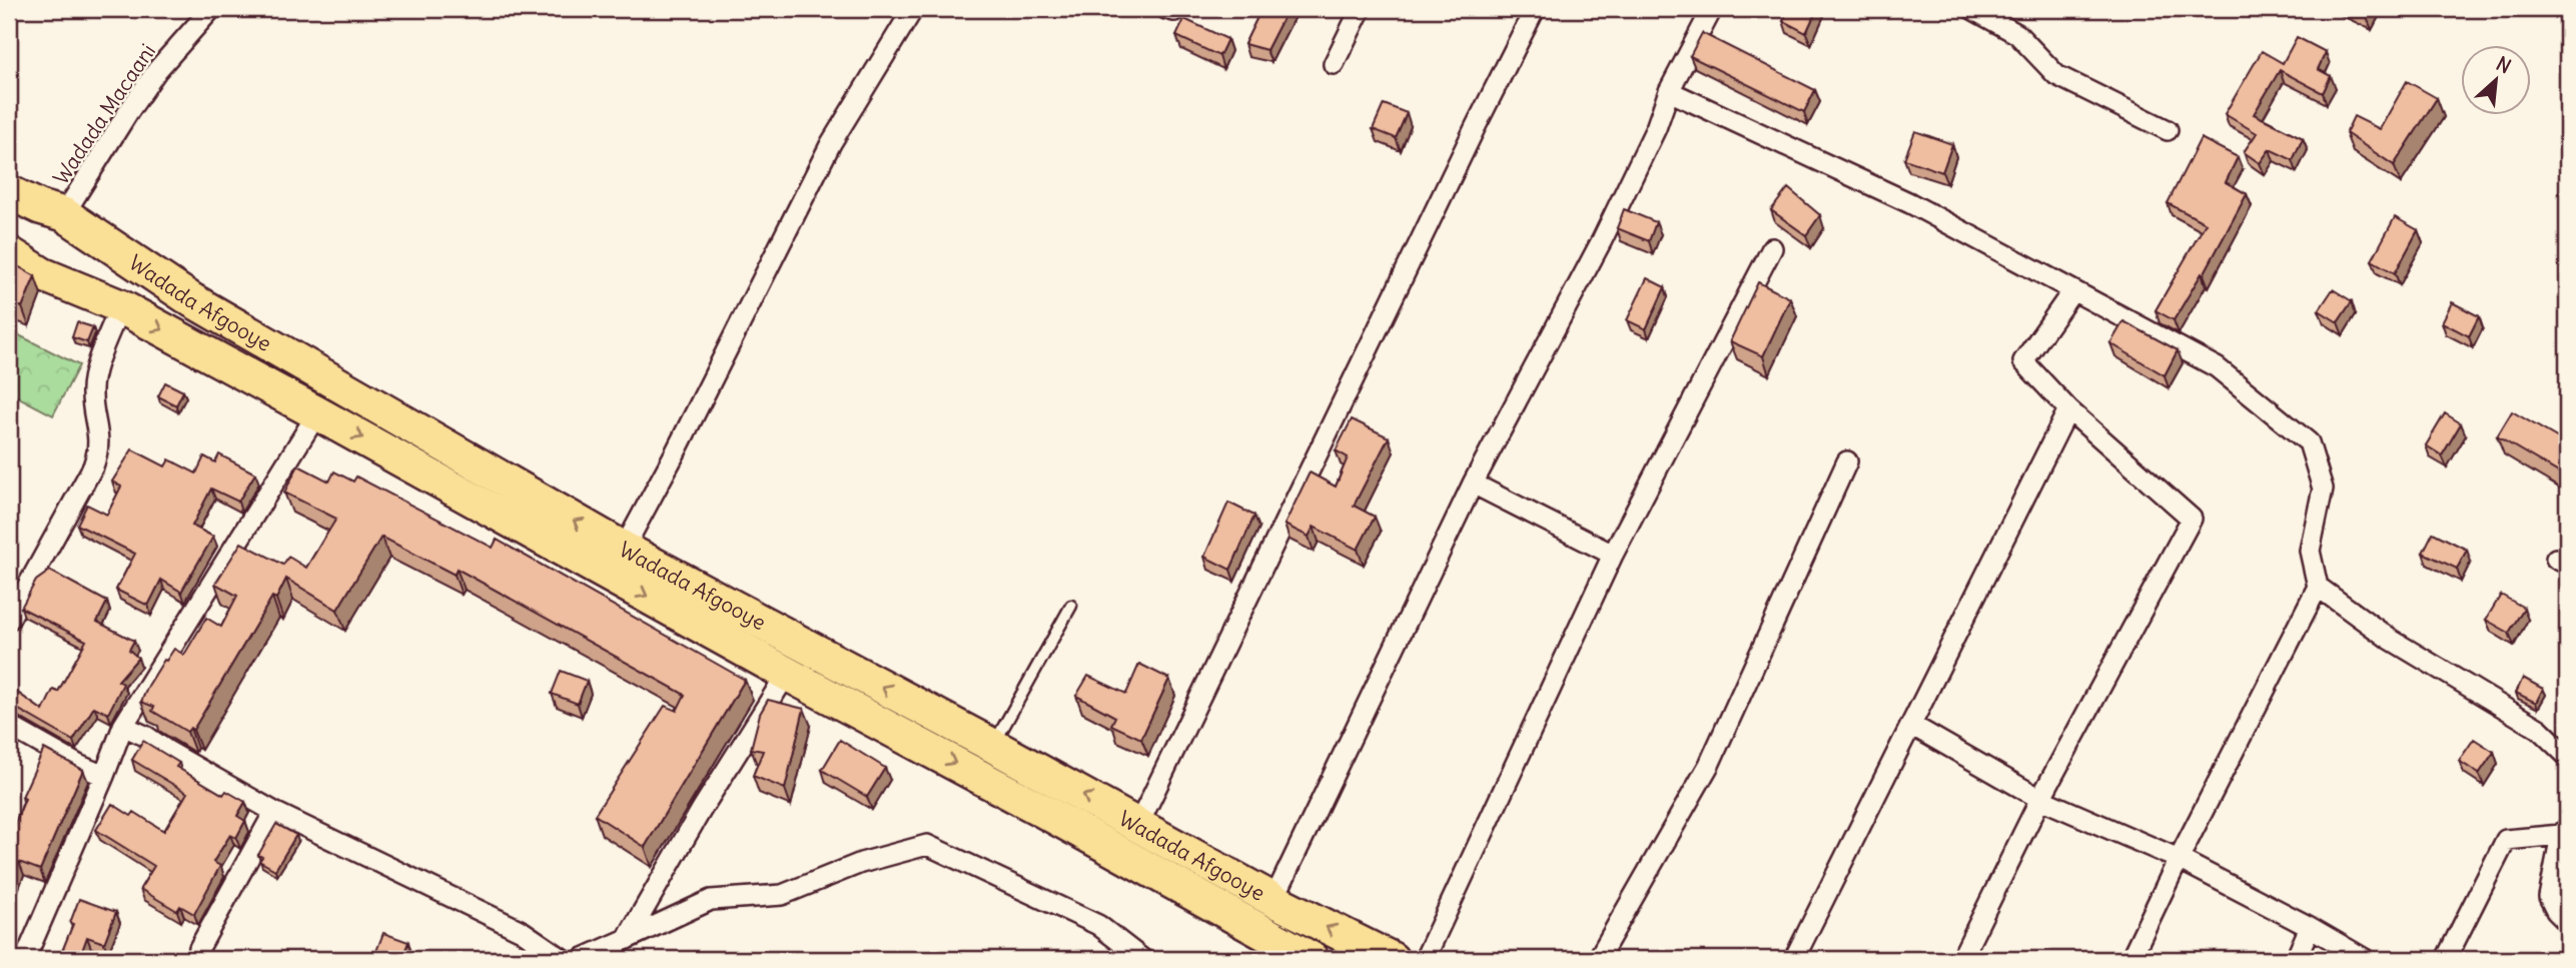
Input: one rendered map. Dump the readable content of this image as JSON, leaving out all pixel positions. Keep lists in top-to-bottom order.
{
  "streets": {
    "highway": ["Wadada Afgooye"],
    "street": ["Wadada Macaani"]
  },
  "crossings": [
    ["Wadada Macaani", "Wadada Afgooye"]
  ],
  "north": "top right"
}
